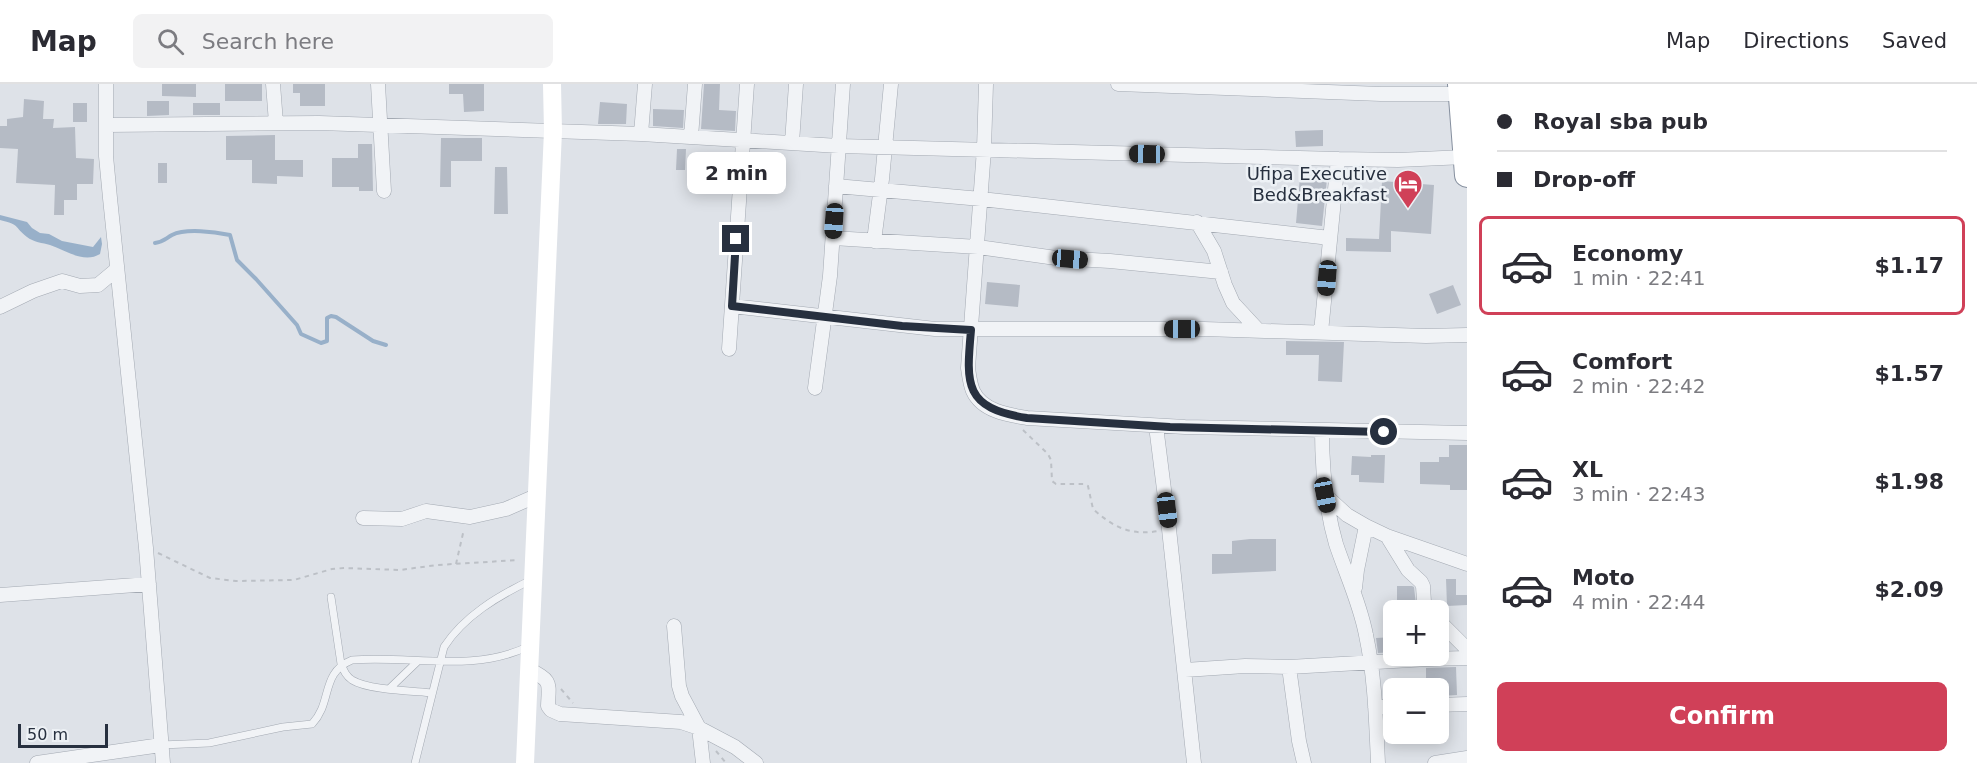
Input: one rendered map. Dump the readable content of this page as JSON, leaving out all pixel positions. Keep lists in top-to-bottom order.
{
  "places": {
    "hotel": ["Ufipa Executive Bed&Breakfast"]
  },
  "scale_bar": "50 m",
  "page": {
    "header": "Map",
    "search": "Search here",
    "nav": ["Map", "Directions", "Saved"],
    "banner": ["Royal sba pub", "Drop-off"],
    "bubble": "2 min",
    "list": [
      {
        "name": "Economy",
        "note": "1 min · 22:41",
        "value": "$1.17"
      },
      {
        "name": "Comfort",
        "note": "2 min · 22:42",
        "value": "$1.57"
      },
      {
        "name": "XL",
        "note": "3 min · 22:43",
        "value": "$1.98"
      },
      {
        "name": "Moto",
        "note": "4 min · 22:44",
        "value": "$2.09"
      }
    ],
    "map_buttons": ["+", "−"],
    "buttons": "Confirm",
    "scale": "50 m"
  }
}
